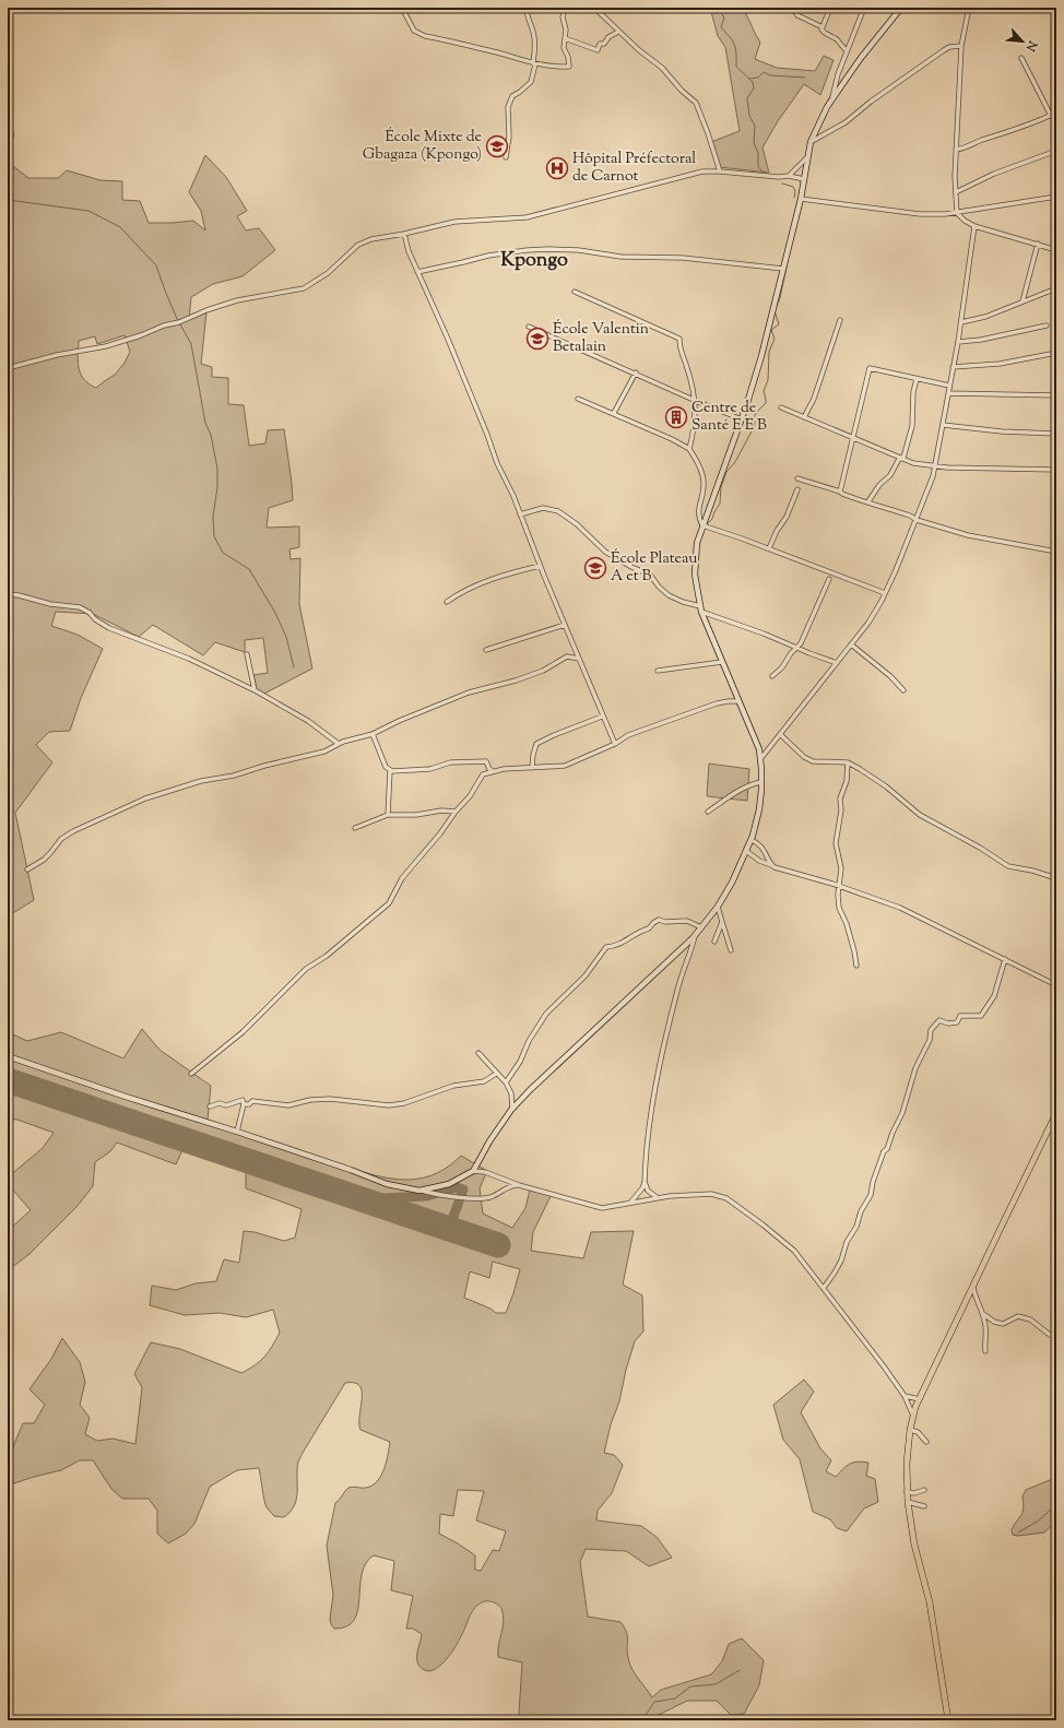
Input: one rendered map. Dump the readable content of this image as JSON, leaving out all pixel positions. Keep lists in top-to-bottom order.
{
  "districts": ["Kpongo"],
  "places": {
    "school or university": ["École Mixte de Gbagaza (Kpongo)", "École Valentin Betalain", "École Plateau A et B"],
    "hospital": ["Hôpital Préfectoral de Carnot"],
    "building": ["Centre de Santé E E B"]
  },
  "north": "bottom right"
}
